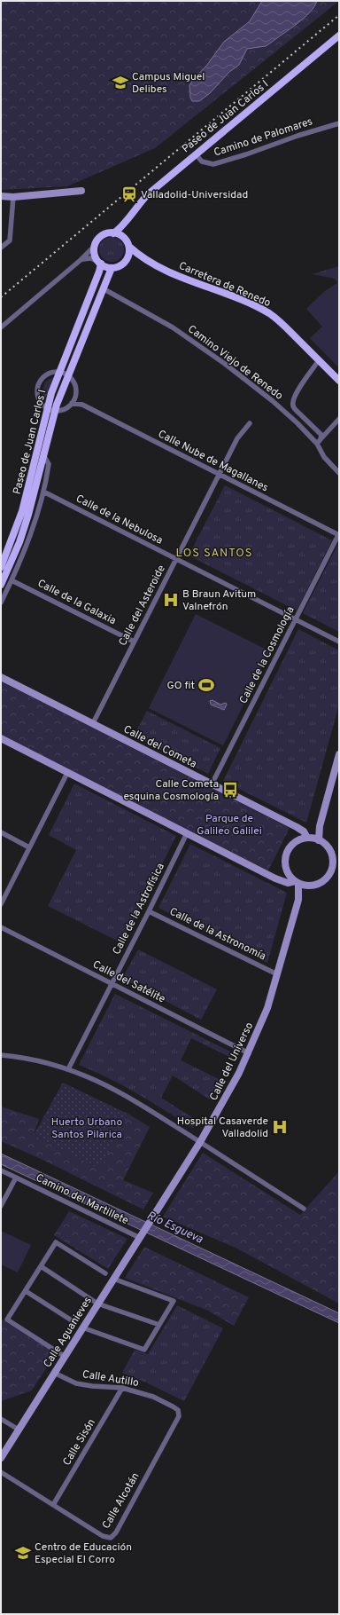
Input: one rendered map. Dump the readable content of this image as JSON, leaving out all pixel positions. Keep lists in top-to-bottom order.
{
  "streets": {
    "main road": ["Paseo de Juan Carlos I", "Carretera de Renedo"],
    "street": [
      "Camino de Palomares",
      "Camino Viejo de Renedo",
      "Calle Nube de Magallanes",
      "Calle de la Nebulosa",
      "Calle de la Galaxia",
      "Calle del Asteroide",
      "Calle de la Cosmología",
      "Calle del Cometa",
      "Calle de la Astrofísica",
      "Calle de la Astronomía",
      "Calle del Satélite",
      "Calle del Universo",
      "Camino del Martillete",
      "Calle Aguanieves",
      "Calle Autillo",
      "Calle Sisón",
      "Calle Alcotán"
    ]
  },
  "crossings": [
    ["Paseo de Juan Carlos I", "Camino de Palomares"],
    ["Paseo de Juan Carlos I", "Carretera de Renedo"],
    ["Paseo de Juan Carlos I", "Camino Viejo de Renedo"],
    ["Paseo de Juan Carlos I", "Calle de la Nebulosa"],
    ["Paseo de Juan Carlos I", "Calle de la Galaxia"],
    ["Calle Nube de Magallanes", "Calle del Asteroide"],
    ["Calle Nube de Magallanes", "Calle de la Cosmología"],
    ["Calle de la Nebulosa", "Calle del Asteroide"],
    ["Calle de la Nebulosa", "Calle de la Cosmología"],
    ["Calle de la Galaxia", "Calle del Asteroide"],
    ["Calle del Asteroide", "Calle del Cometa"],
    ["Calle de la Cosmología", "Calle del Cometa"],
    ["Calle del Cometa", "Calle del Universo"],
    ["Calle de la Astrofísica", "Calle de la Astronomía"],
    ["Calle de la Astrofísica", "Calle del Satélite"],
    ["Calle de la Astronomía", "Calle del Universo"],
    ["Calle del Satélite", "Calle del Universo"],
    ["Calle del Universo", "Calle Aguanieves"],
    ["Camino del Martillete", "Calle Aguanieves"],
    ["Calle Aguanieves", "Calle Autillo"],
    ["Calle Autillo", "Calle Sisón"],
    ["Calle Autillo", "Calle Alcotán"],
    ["Calle Sisón", "Calle Alcotán"]
  ],
  "districts": ["LOS SANTOS"],
  "water": ["Río Esgueva"],
  "parks": ["Parque de Galileo Galilei", "Huerto Urbano Santos Pilarica"],
  "places": {
    "school or university": ["Campus Miguel Delibes", "Centro de Educación Especial El Corro"],
    "station": ["Valladolid-Universidad"],
    "hospital": ["B Braun Avitum Valnefrón", "Hospital Casaverde Valladolid"],
    "sports": ["GO fit"],
    "bus stop": ["Calle Cometa esquina Cosmología"]
  }
}
